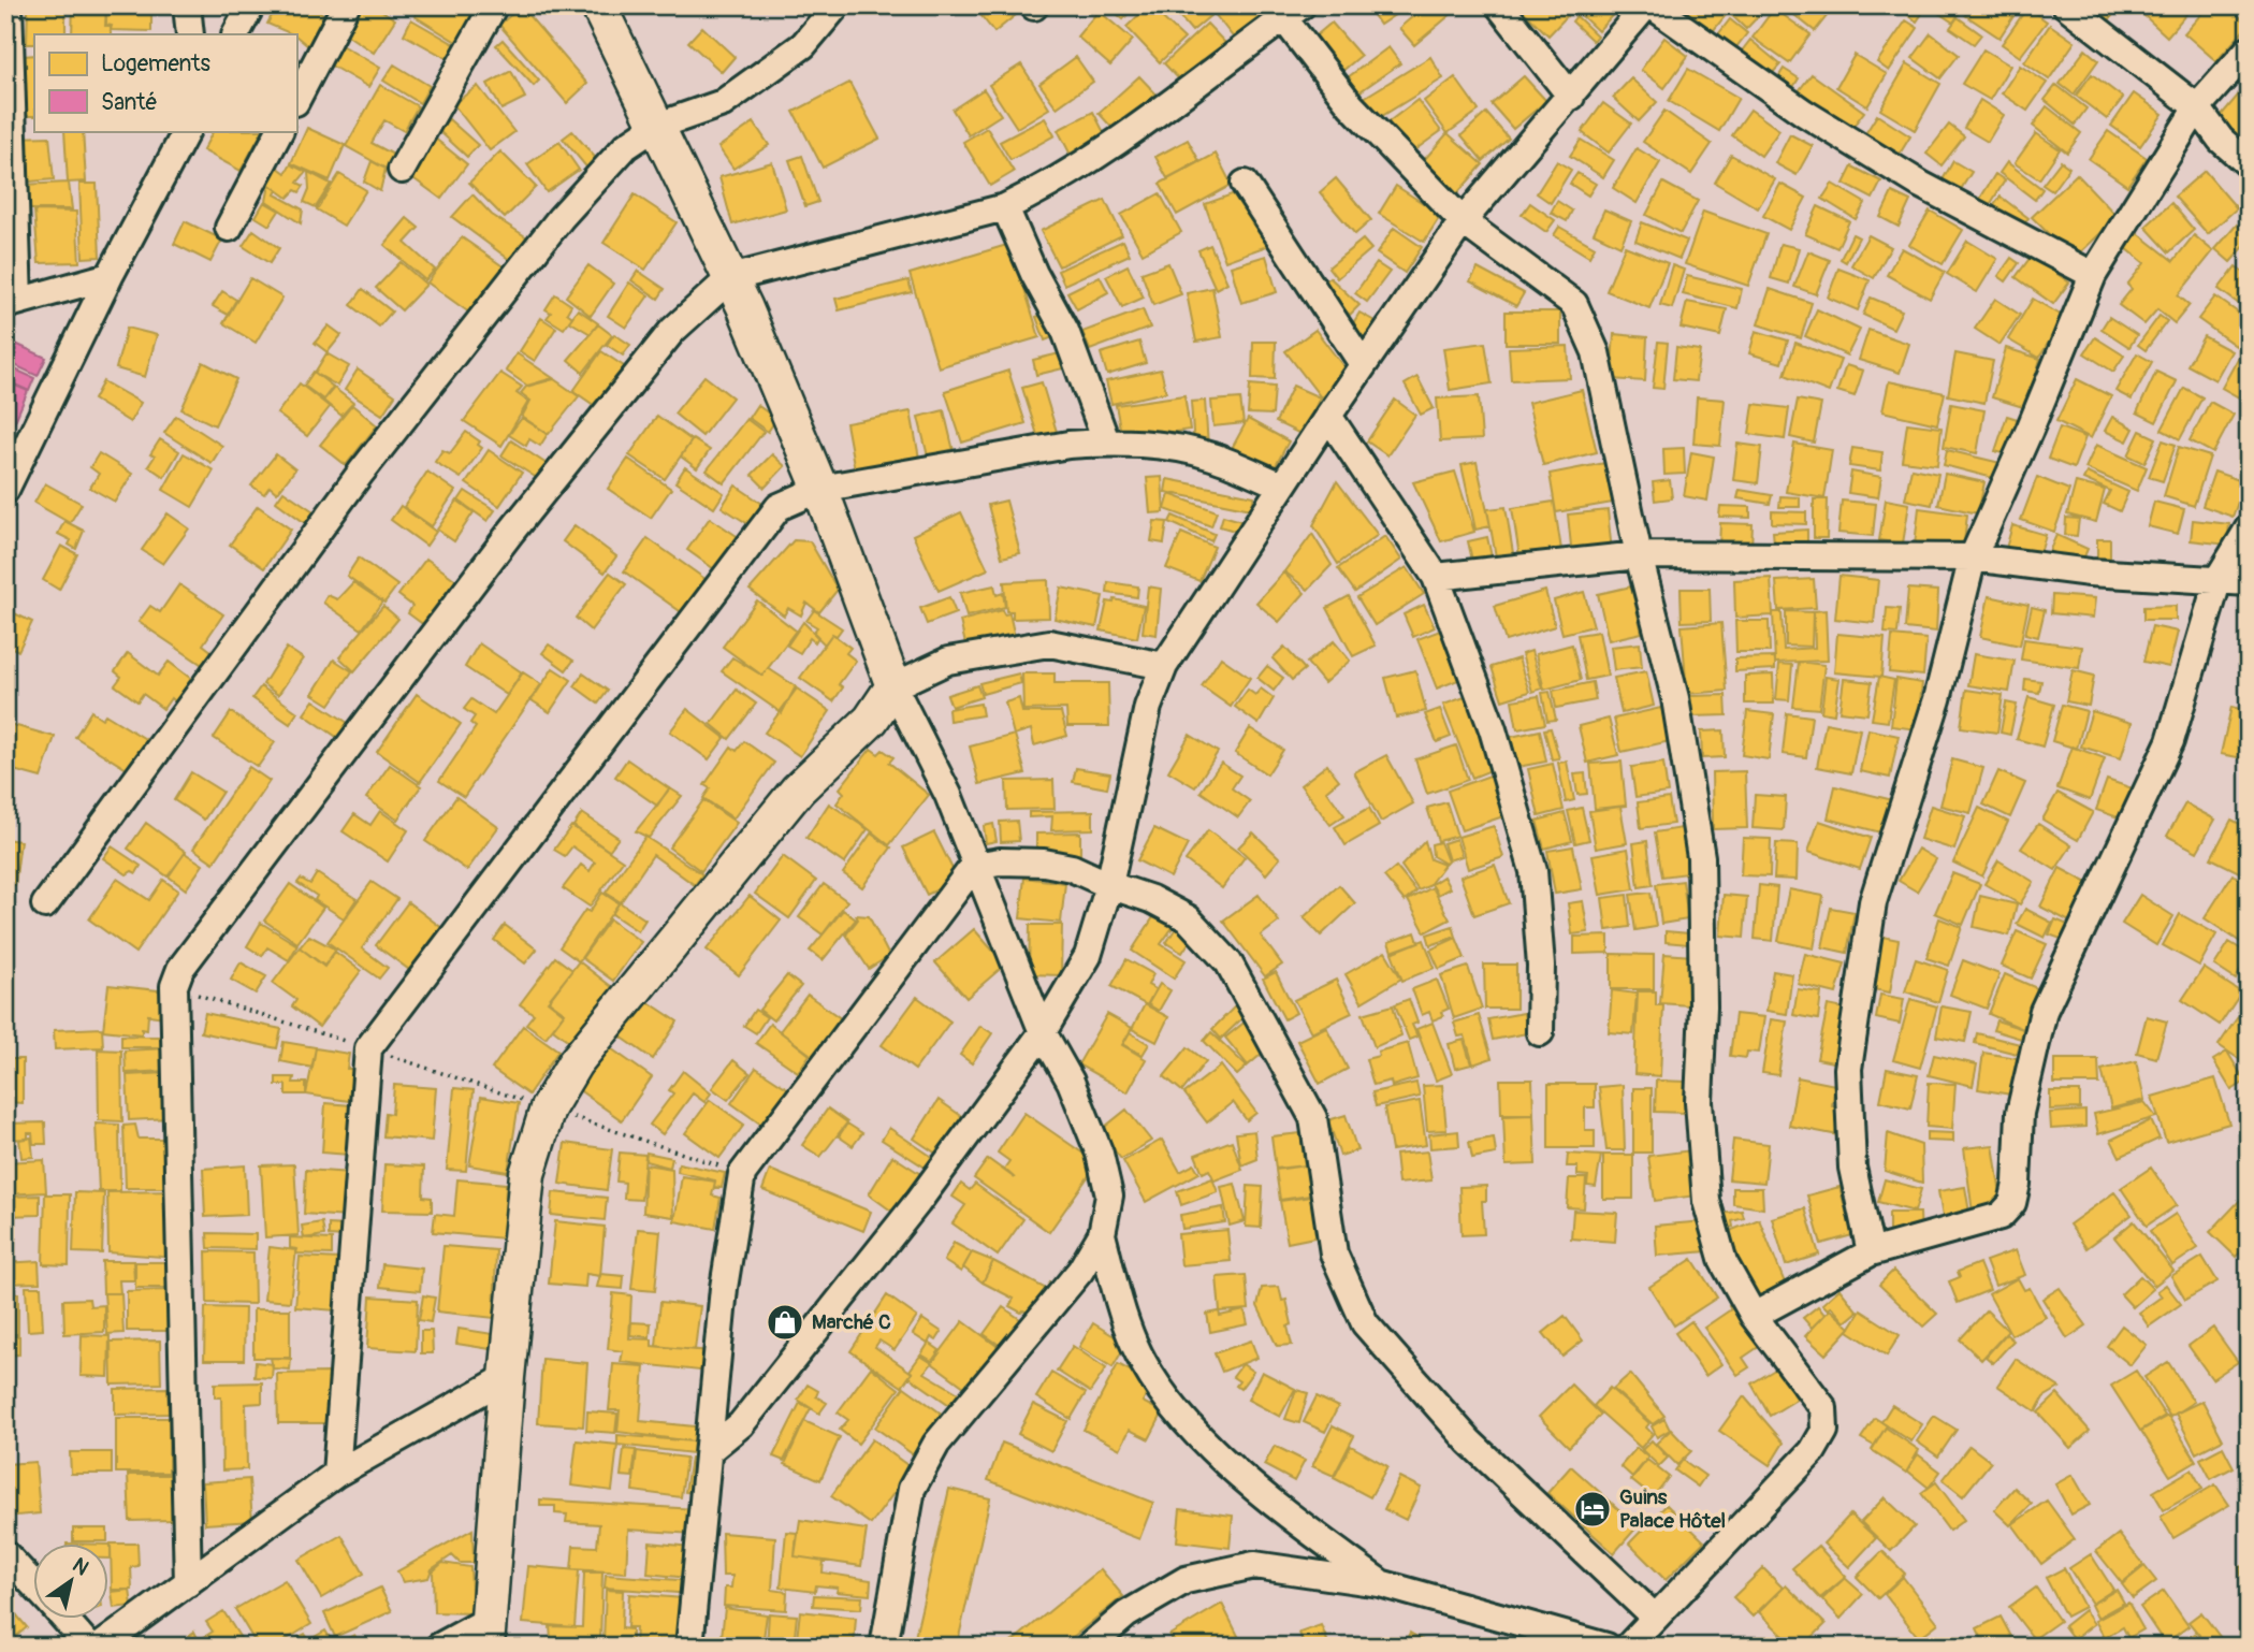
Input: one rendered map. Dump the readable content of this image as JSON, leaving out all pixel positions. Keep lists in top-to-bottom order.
{
  "places": {
    "shop": ["Marché C"],
    "hotel": ["Guins Palace Hôtel"]
  },
  "legend": ["Logements", "Santé"],
  "north": "top right"
}
